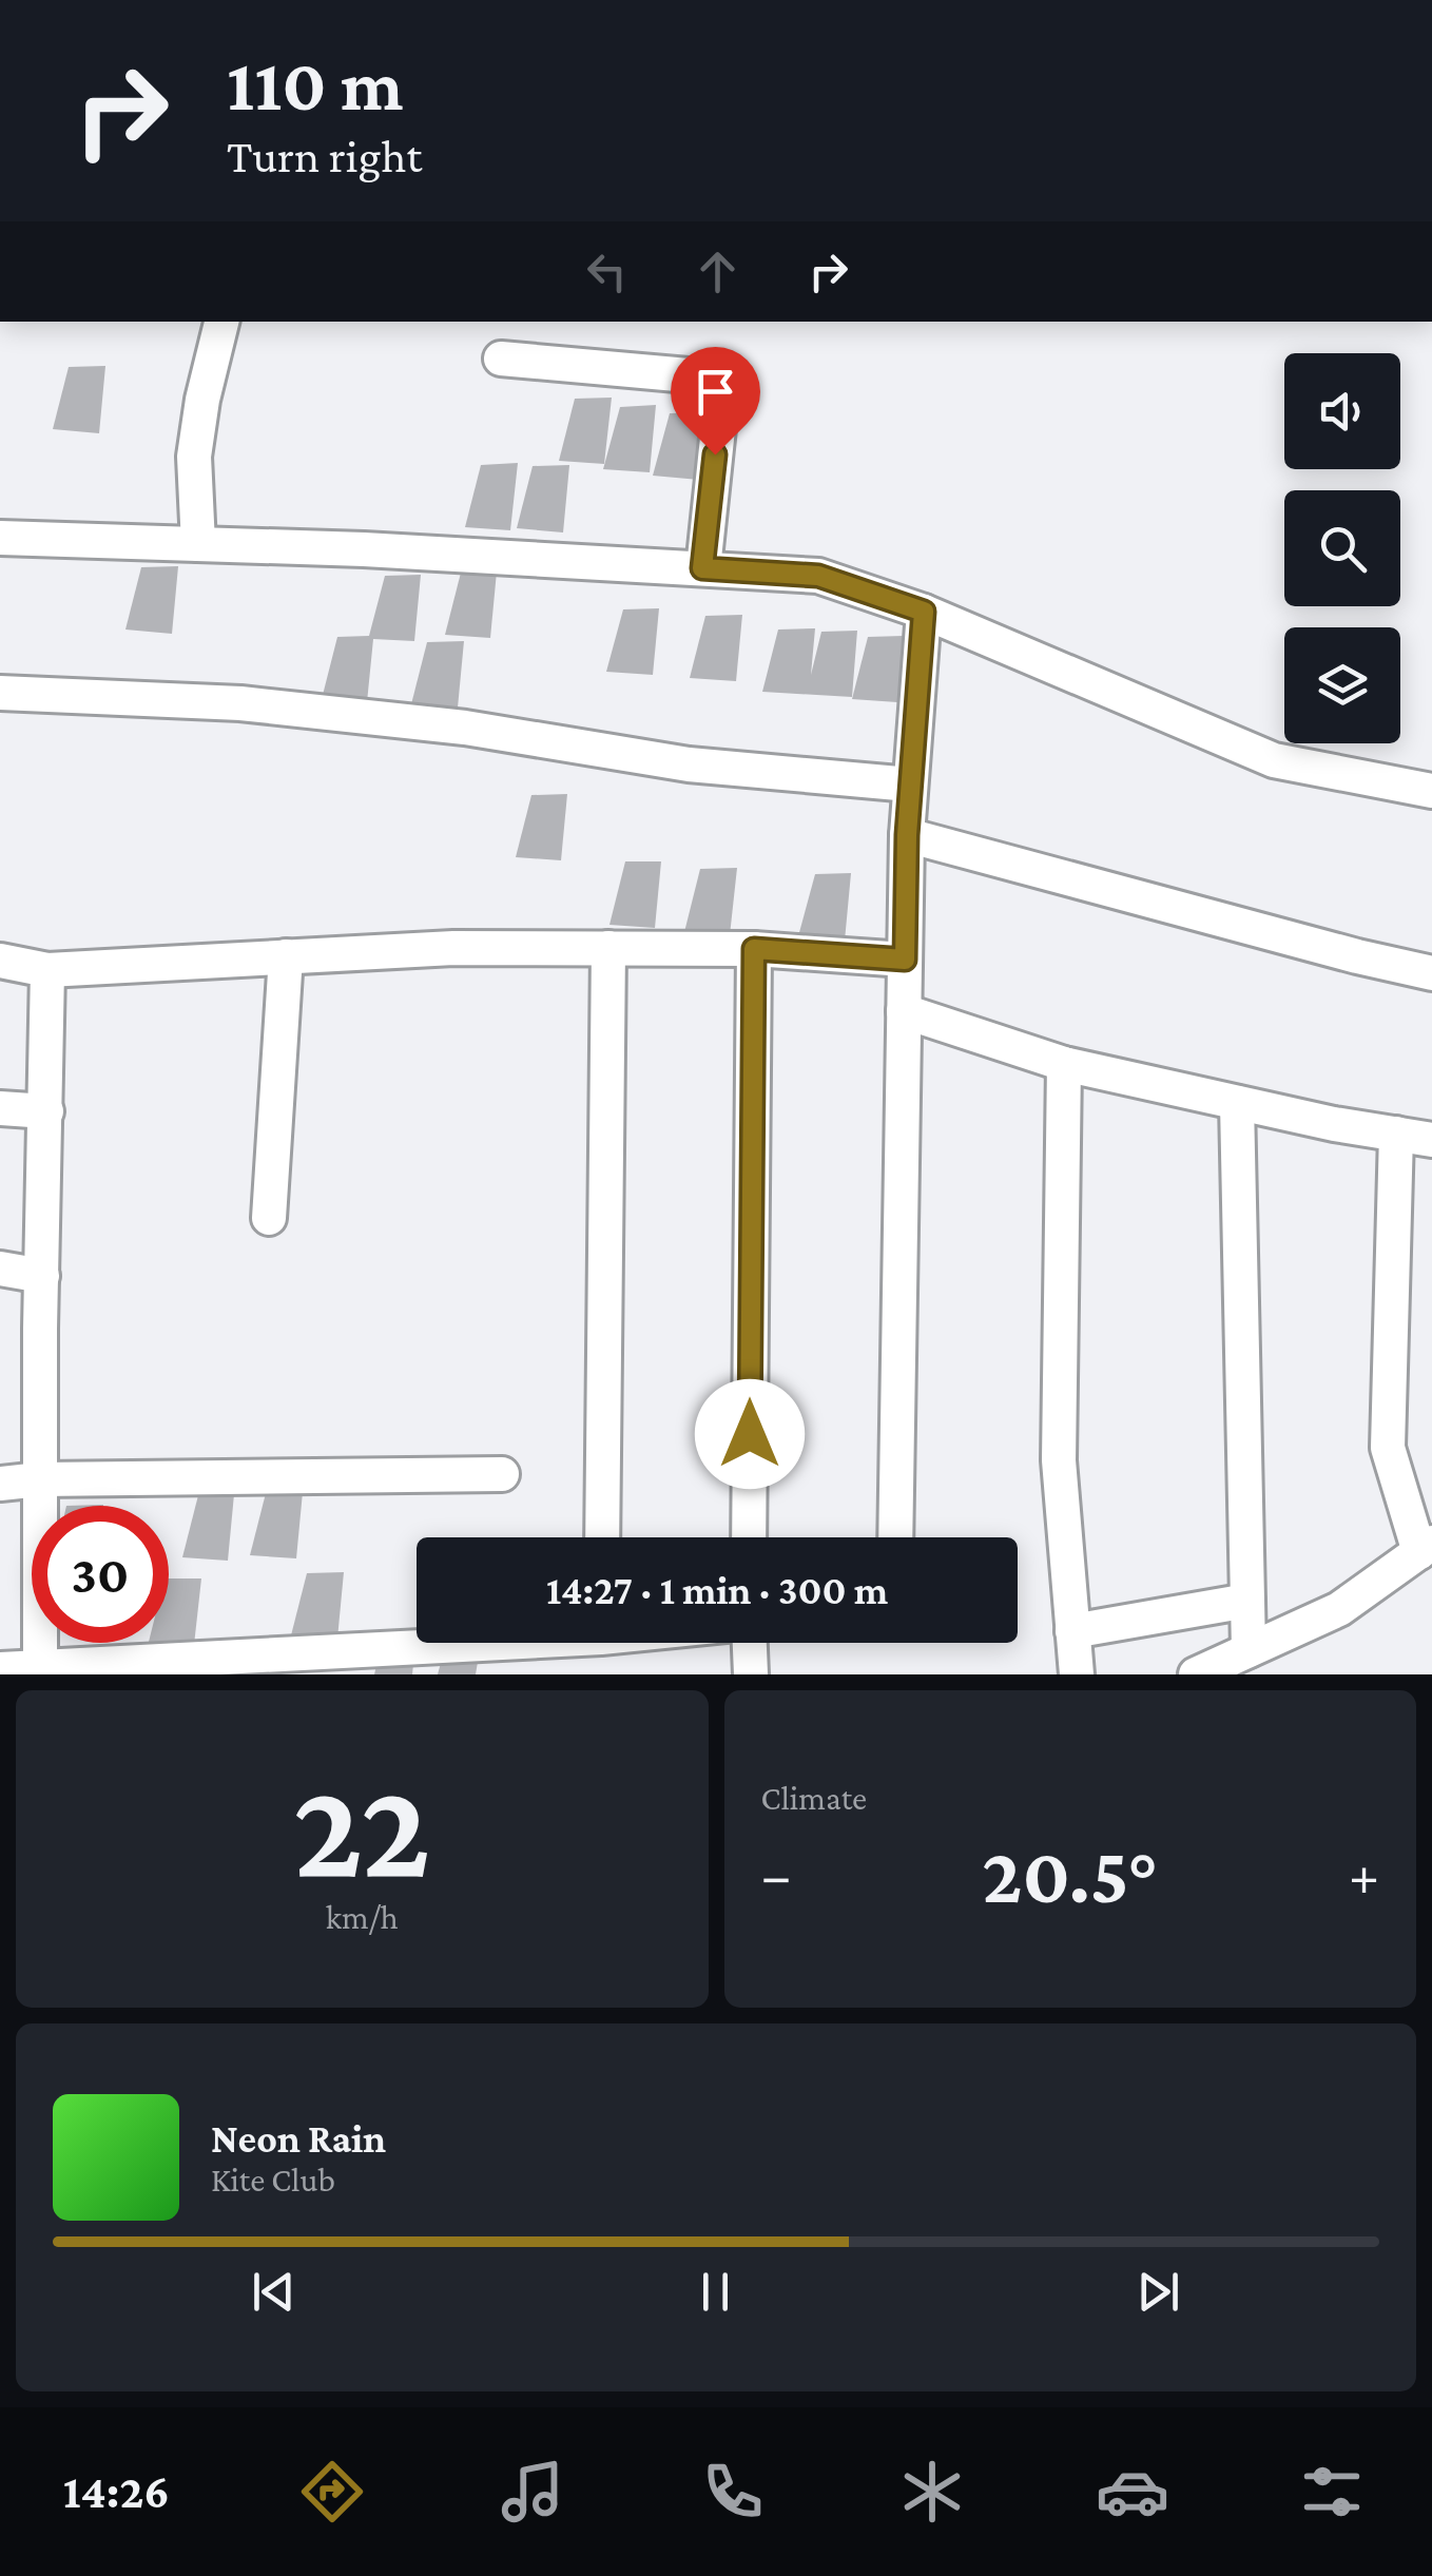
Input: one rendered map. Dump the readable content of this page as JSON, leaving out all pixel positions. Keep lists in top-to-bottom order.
{
  "page": {
    "turn": ["110 m", "Turn right"],
    "limit": "30",
    "trip": "14:27 · 1 min · 300 m",
    "tile": [
      ["22", "km/h"],
      "Climate"
    ],
    "heat": ["−", "20.5°", "+"],
    "song": ["Neon Rain", "Kite Club"],
    "tabs": "14:26"
  }
}
